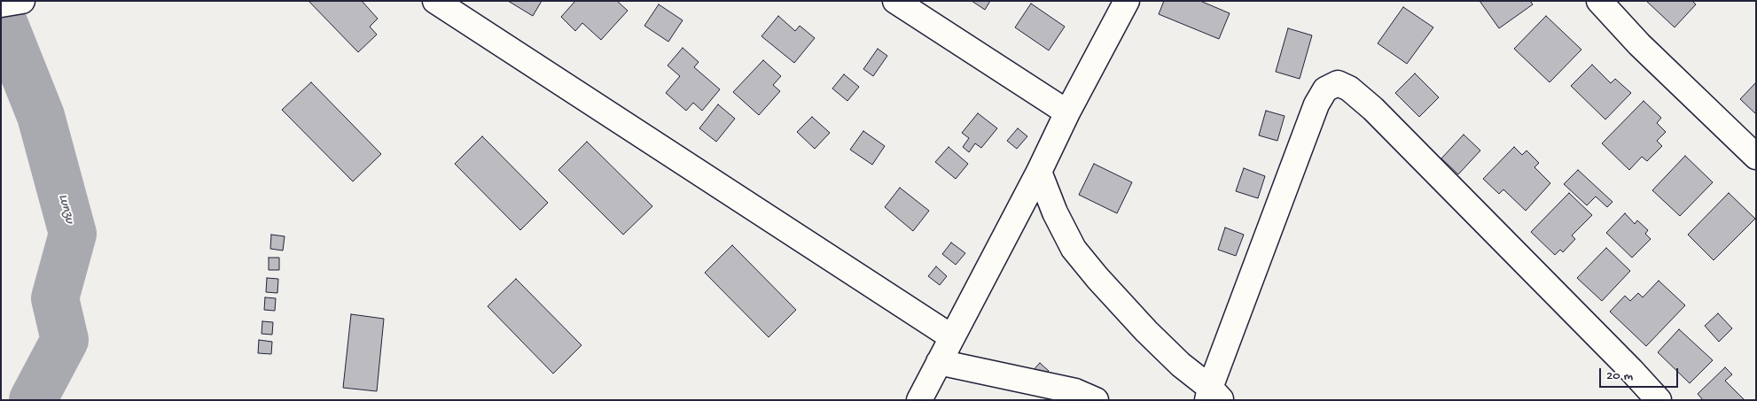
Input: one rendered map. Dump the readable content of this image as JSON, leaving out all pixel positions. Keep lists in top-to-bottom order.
{
  "water": ["Lunzu"],
  "scale_bar": "20 m"
}
